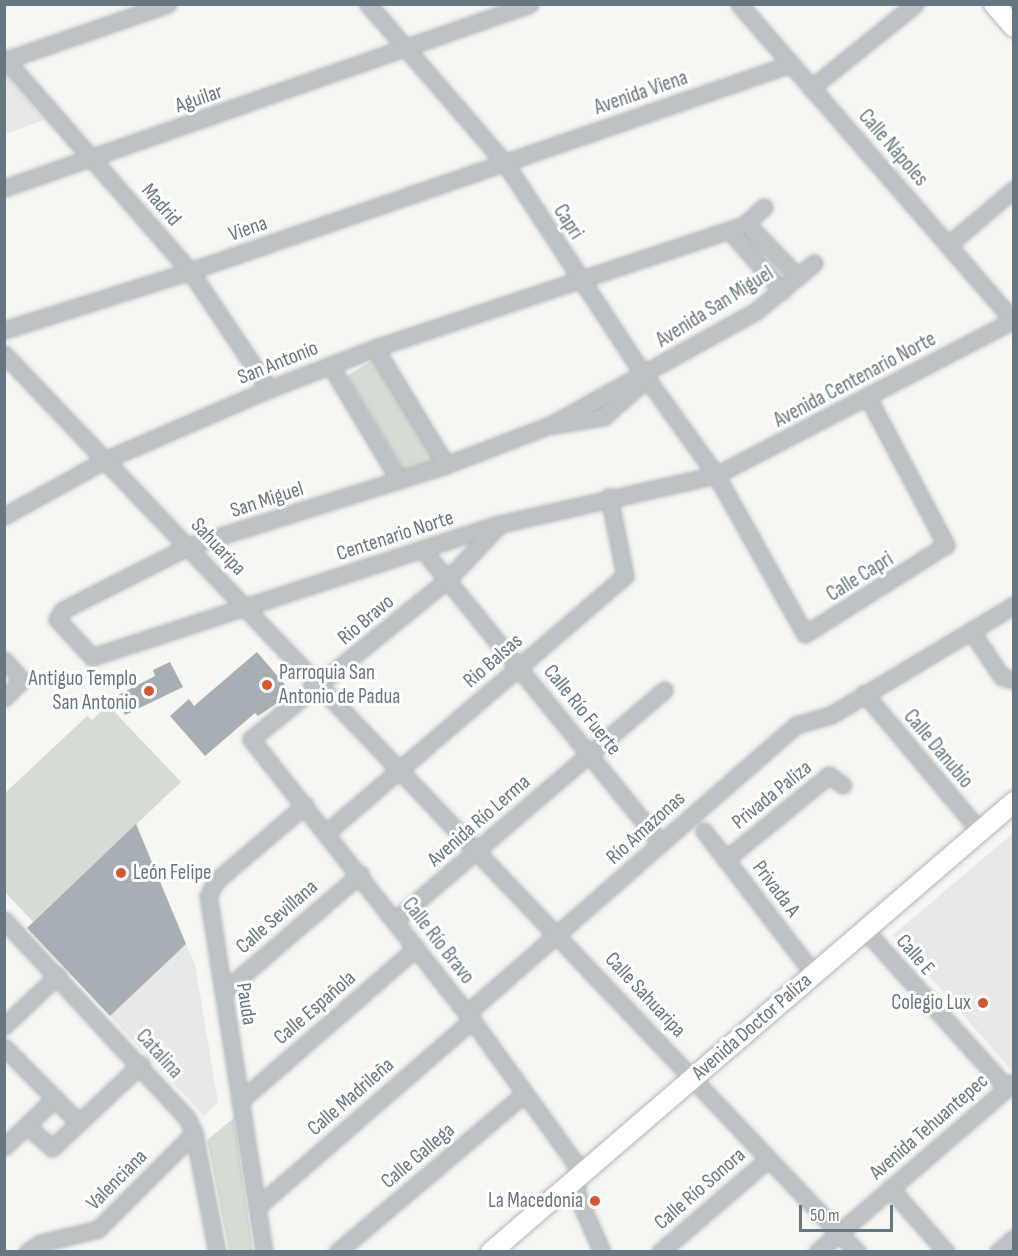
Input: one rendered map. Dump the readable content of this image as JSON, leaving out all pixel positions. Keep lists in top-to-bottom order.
{
  "streets": {
    "main road": ["Avenida Doctor Paliza"],
    "street": [
      "Avenida Viena",
      "Aguilar",
      "Calle Nápoles",
      "Madrid",
      "Capri",
      "Viena",
      "Avenida San Miguel",
      "San Antonio",
      "Avenida Centenario Norte",
      "San Miguel",
      "Centenario Norte",
      "Sahuaripa",
      "Calle Capri",
      "Rio Bravo",
      "Rio Balsas",
      "Calle Río Fuerte",
      "Calle Danubio",
      "Privada Paliza",
      "Avenida Río Lerma",
      "Río Amazonas",
      "Privada A",
      "Calle Sevillana",
      "Calle Río Bravo",
      "Calle E",
      "Calle Sahuaripa",
      "Pauda",
      "Calle Española",
      "Catalina",
      "Calle Madrileña",
      "Avenida Tehuantepec",
      "Calle Gallega",
      "Valenciana",
      "Calle Río Sonora"
    ]
  },
  "crossings": [
    ["Avenida Viena", "Calle Nápoles"],
    ["Avenida Viena", "Capri"],
    ["Avenida Viena", "Viena"],
    ["Aguilar", "Madrid"],
    ["Aguilar", "Capri"],
    ["Calle Nápoles", "Avenida Centenario Norte"],
    ["Madrid", "Viena"],
    ["Madrid", "San Antonio"],
    ["Capri", "Viena"],
    ["Capri", "Avenida San Miguel"],
    ["Capri", "San Antonio"],
    ["Capri", "Avenida Centenario Norte"],
    ["Capri", "San Miguel"],
    ["Capri", "Centenario Norte"],
    ["Capri", "Calle Capri"],
    ["Avenida San Miguel", "San Miguel"],
    ["San Antonio", "Sahuaripa"],
    ["Avenida Centenario Norte", "Centenario Norte"],
    ["Avenida Centenario Norte", "Calle Capri"],
    ["San Miguel", "Centenario Norte"],
    ["San Miguel", "Sahuaripa"],
    ["Centenario Norte", "Sahuaripa"],
    ["Centenario Norte", "Calle Capri"],
    ["Centenario Norte", "Rio Bravo"],
    ["Centenario Norte", "Rio Balsas"],
    ["Centenario Norte", "Calle Río Fuerte"],
    ["Sahuaripa", "Rio Bravo"],
    ["Sahuaripa", "Rio Balsas"],
    ["Sahuaripa", "Calle Sahuaripa"],
    ["Rio Bravo", "Calle Río Fuerte"],
    ["Rio Bravo", "Calle Río Bravo"],
    ["Rio Balsas", "Calle Río Fuerte"],
    ["Rio Balsas", "Calle Río Bravo"],
    ["Rio Balsas", "Calle Sahuaripa"],
    ["Calle Río Fuerte", "Avenida Río Lerma"],
    ["Calle Río Fuerte", "Río Amazonas"],
    ["Calle Danubio", "Río Amazonas"],
    ["Calle Danubio", "Avenida Doctor Paliza"],
    ["Privada Paliza", "Privada A"],
    ["Avenida Río Lerma", "Calle Río Bravo"],
    ["Avenida Río Lerma", "Calle Sahuaripa"],
    ["Río Amazonas", "Calle Río Bravo"],
    ["Río Amazonas", "Calle Sahuaripa"],
    ["Río Amazonas", "Calle Madrileña"],
    ["Privada A", "Avenida Doctor Paliza"],
    ["Calle Sevillana", "Calle Río Bravo"],
    ["Calle Sevillana", "Pauda"],
    ["Calle Río Bravo", "Pauda"],
    ["Calle Río Bravo", "Calle Española"],
    ["Calle Río Bravo", "Avenida Doctor Paliza"],
    ["Calle Río Bravo", "Calle Madrileña"],
    ["Calle Río Bravo", "Calle Gallega"],
    ["Calle E", "Avenida Doctor Paliza"],
    ["Calle E", "Avenida Tehuantepec"],
    ["Calle Sahuaripa", "Avenida Doctor Paliza"],
    ["Calle Sahuaripa", "Avenida Tehuantepec"],
    ["Calle Sahuaripa", "Calle Río Sonora"],
    ["Pauda", "Calle Española"],
    ["Pauda", "Calle Madrileña"],
    ["Catalina", "Valenciana"]
  ],
  "places": [
    "Parroquia San Antonio de Padua",
    "Antiguo Templo San Antonio",
    "León Felipe",
    "Colegio Lux",
    "La Macedonia"
  ],
  "scale_bar": "50 m"
}
